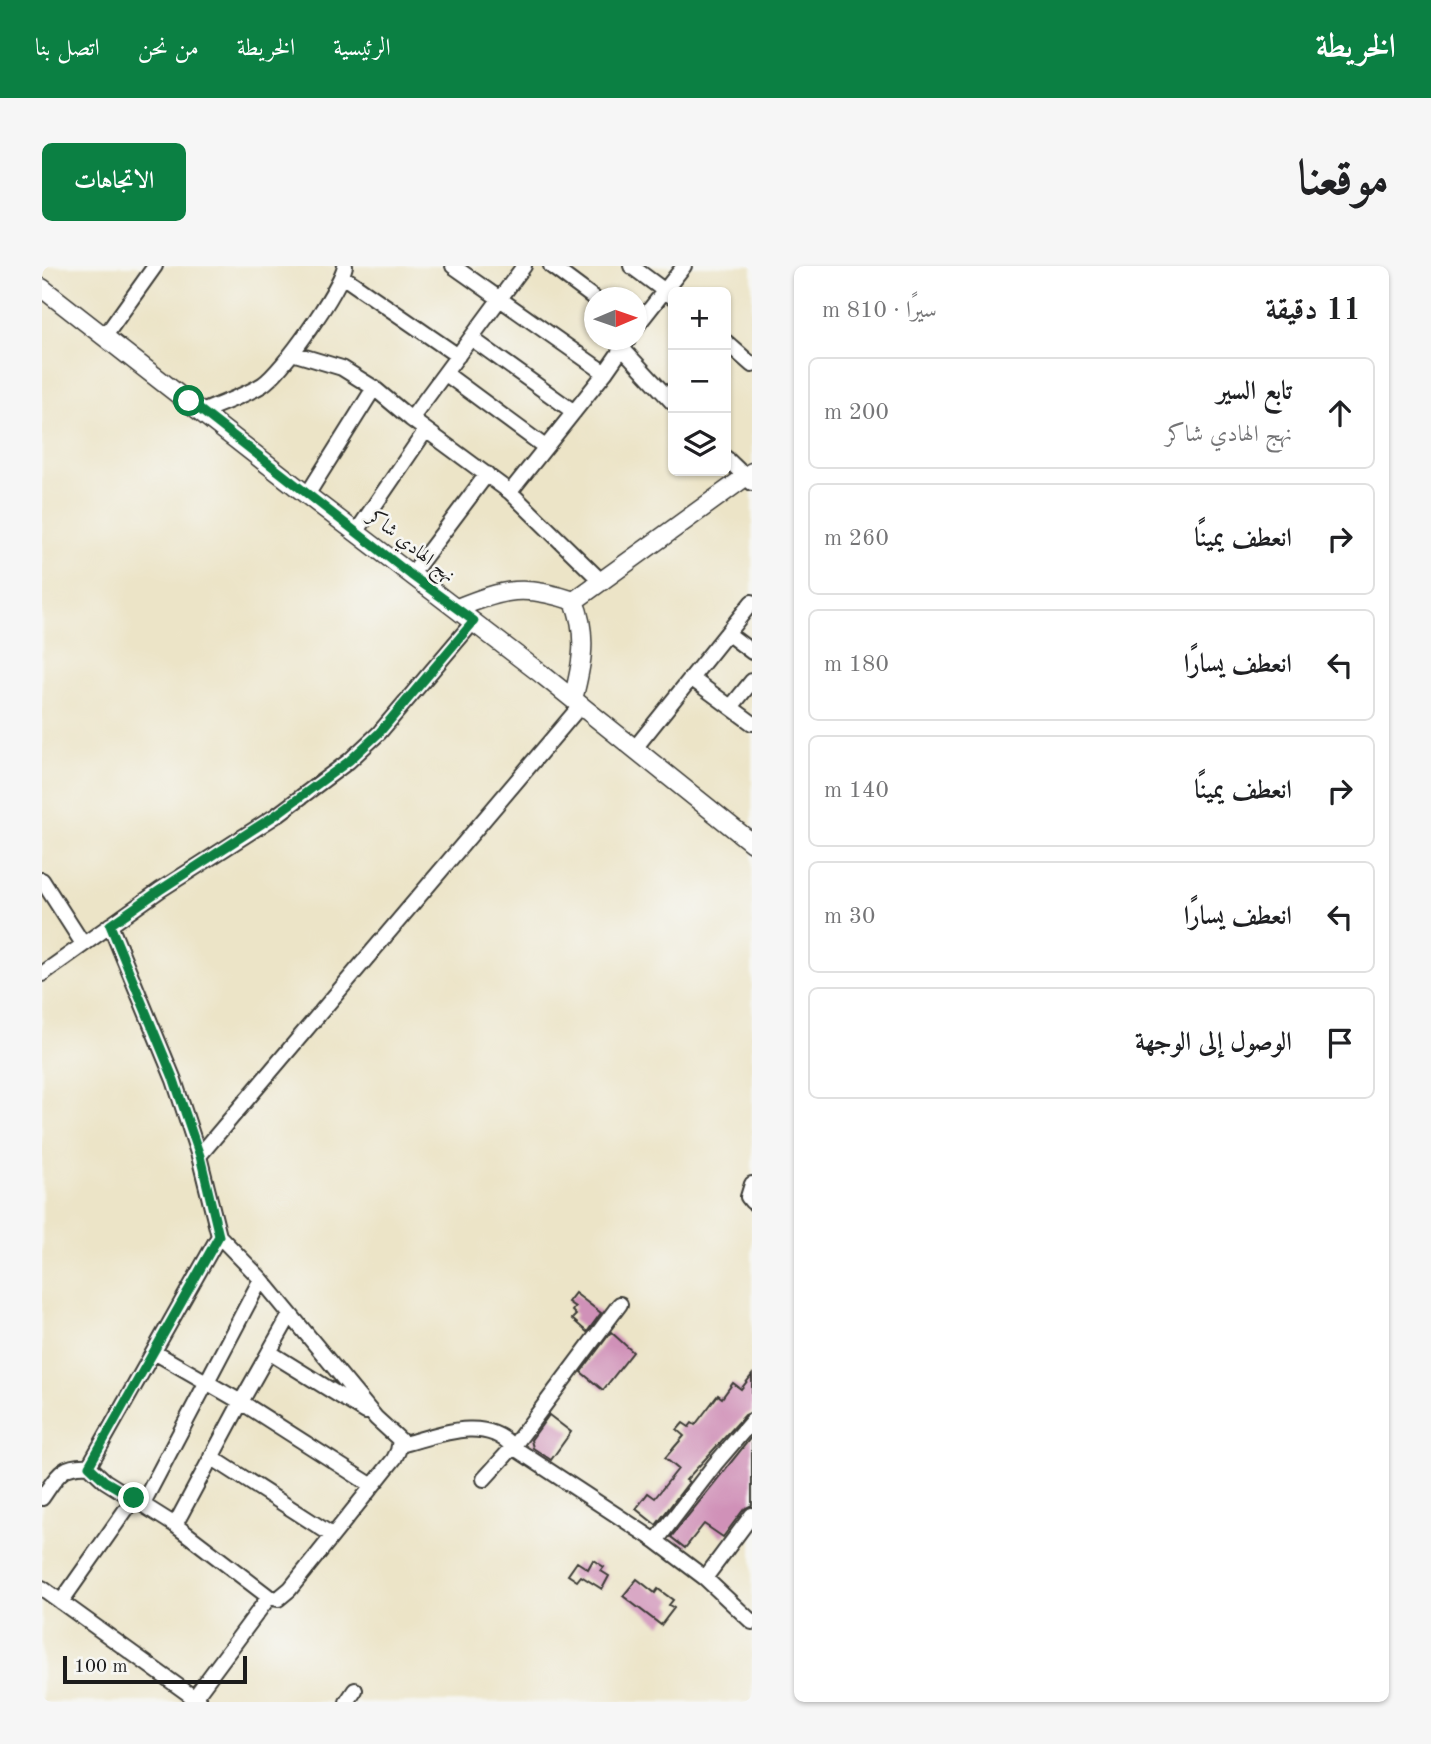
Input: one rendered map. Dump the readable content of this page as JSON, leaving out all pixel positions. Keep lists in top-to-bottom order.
{
  "streets": {
    "street": ["نهج الهادي شاكر"]
  },
  "scale_bar": "100 m",
  "north": "right",
  "page": {
    "header": "الخريطة",
    "nav": [
      "الرئيسية",
      "الخريطة",
      "من نحن",
      "اتصل بنا"
    ],
    "title": "موقعنا",
    "buttons": "الاتجاهات",
    "heading": ["11 دقيقة", "سيرًا · 810 m"],
    "map_buttons": ["+", "−"],
    "list": [
      ["تابع السير", "نهج الهادي شاكر", "200 m"],
      ["انعطف يمينًا", "260 m"],
      ["انعطف يسارًا", "180 m"],
      ["انعطف يمينًا", "140 m"],
      ["انعطف يسارًا", "30 m"],
      "الوصول إلى الوجهة"
    ],
    "scale": "100 m"
  }
}
